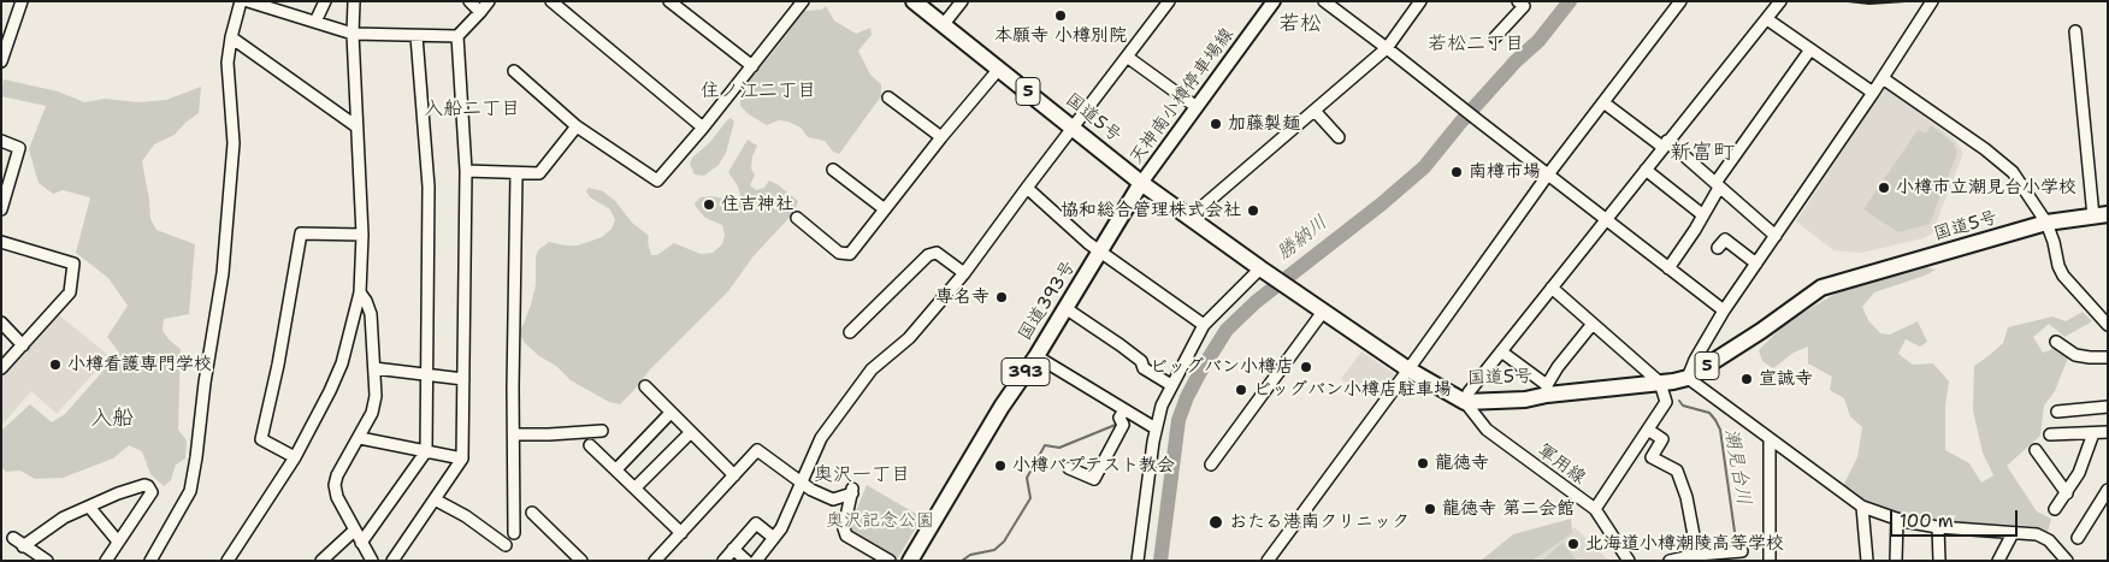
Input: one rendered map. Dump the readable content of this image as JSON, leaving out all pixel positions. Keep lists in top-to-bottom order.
{
  "streets": {
    "highway": [
      "5",
      "国道5号",
      "国道393号",
      "393"
    ],
    "main road": ["天神南小樽停車場線"],
    "street": ["軍用線"]
  },
  "crossings": [
    ["天神南小樽停車場線", "国道5号"],
    ["天神南小樽停車場線", "国道393号"],
    ["国道5号", "国道393号"],
    ["国道5号", "軍用線"]
  ],
  "districts": [
    "若松",
    "若松二丁目",
    "住ノ江二丁目",
    "入船二丁目",
    "新富町",
    "入船",
    "奥沢一丁目"
  ],
  "water": ["勝納川", "潮見台川"],
  "parks": ["奥沢記念公園"],
  "places": [
    "本願寺 小樽別院",
    "加藤製麺",
    "南樽市場",
    "小樽市立潮見台小学校",
    "住吉神社",
    "協和総合管理株式会社",
    "専名寺",
    "小樽看護専門学校",
    "ビッグバン小樽店",
    "宣誠寺",
    "ビッグバン小樽店駐車場",
    "龍徳寺",
    "小樽バプテスト教会",
    "龍徳寺 第二会館",
    "おたる港南クリニック",
    "北海道小樽潮陵高等学校"
  ],
  "scale_bar": "100 m"
}
